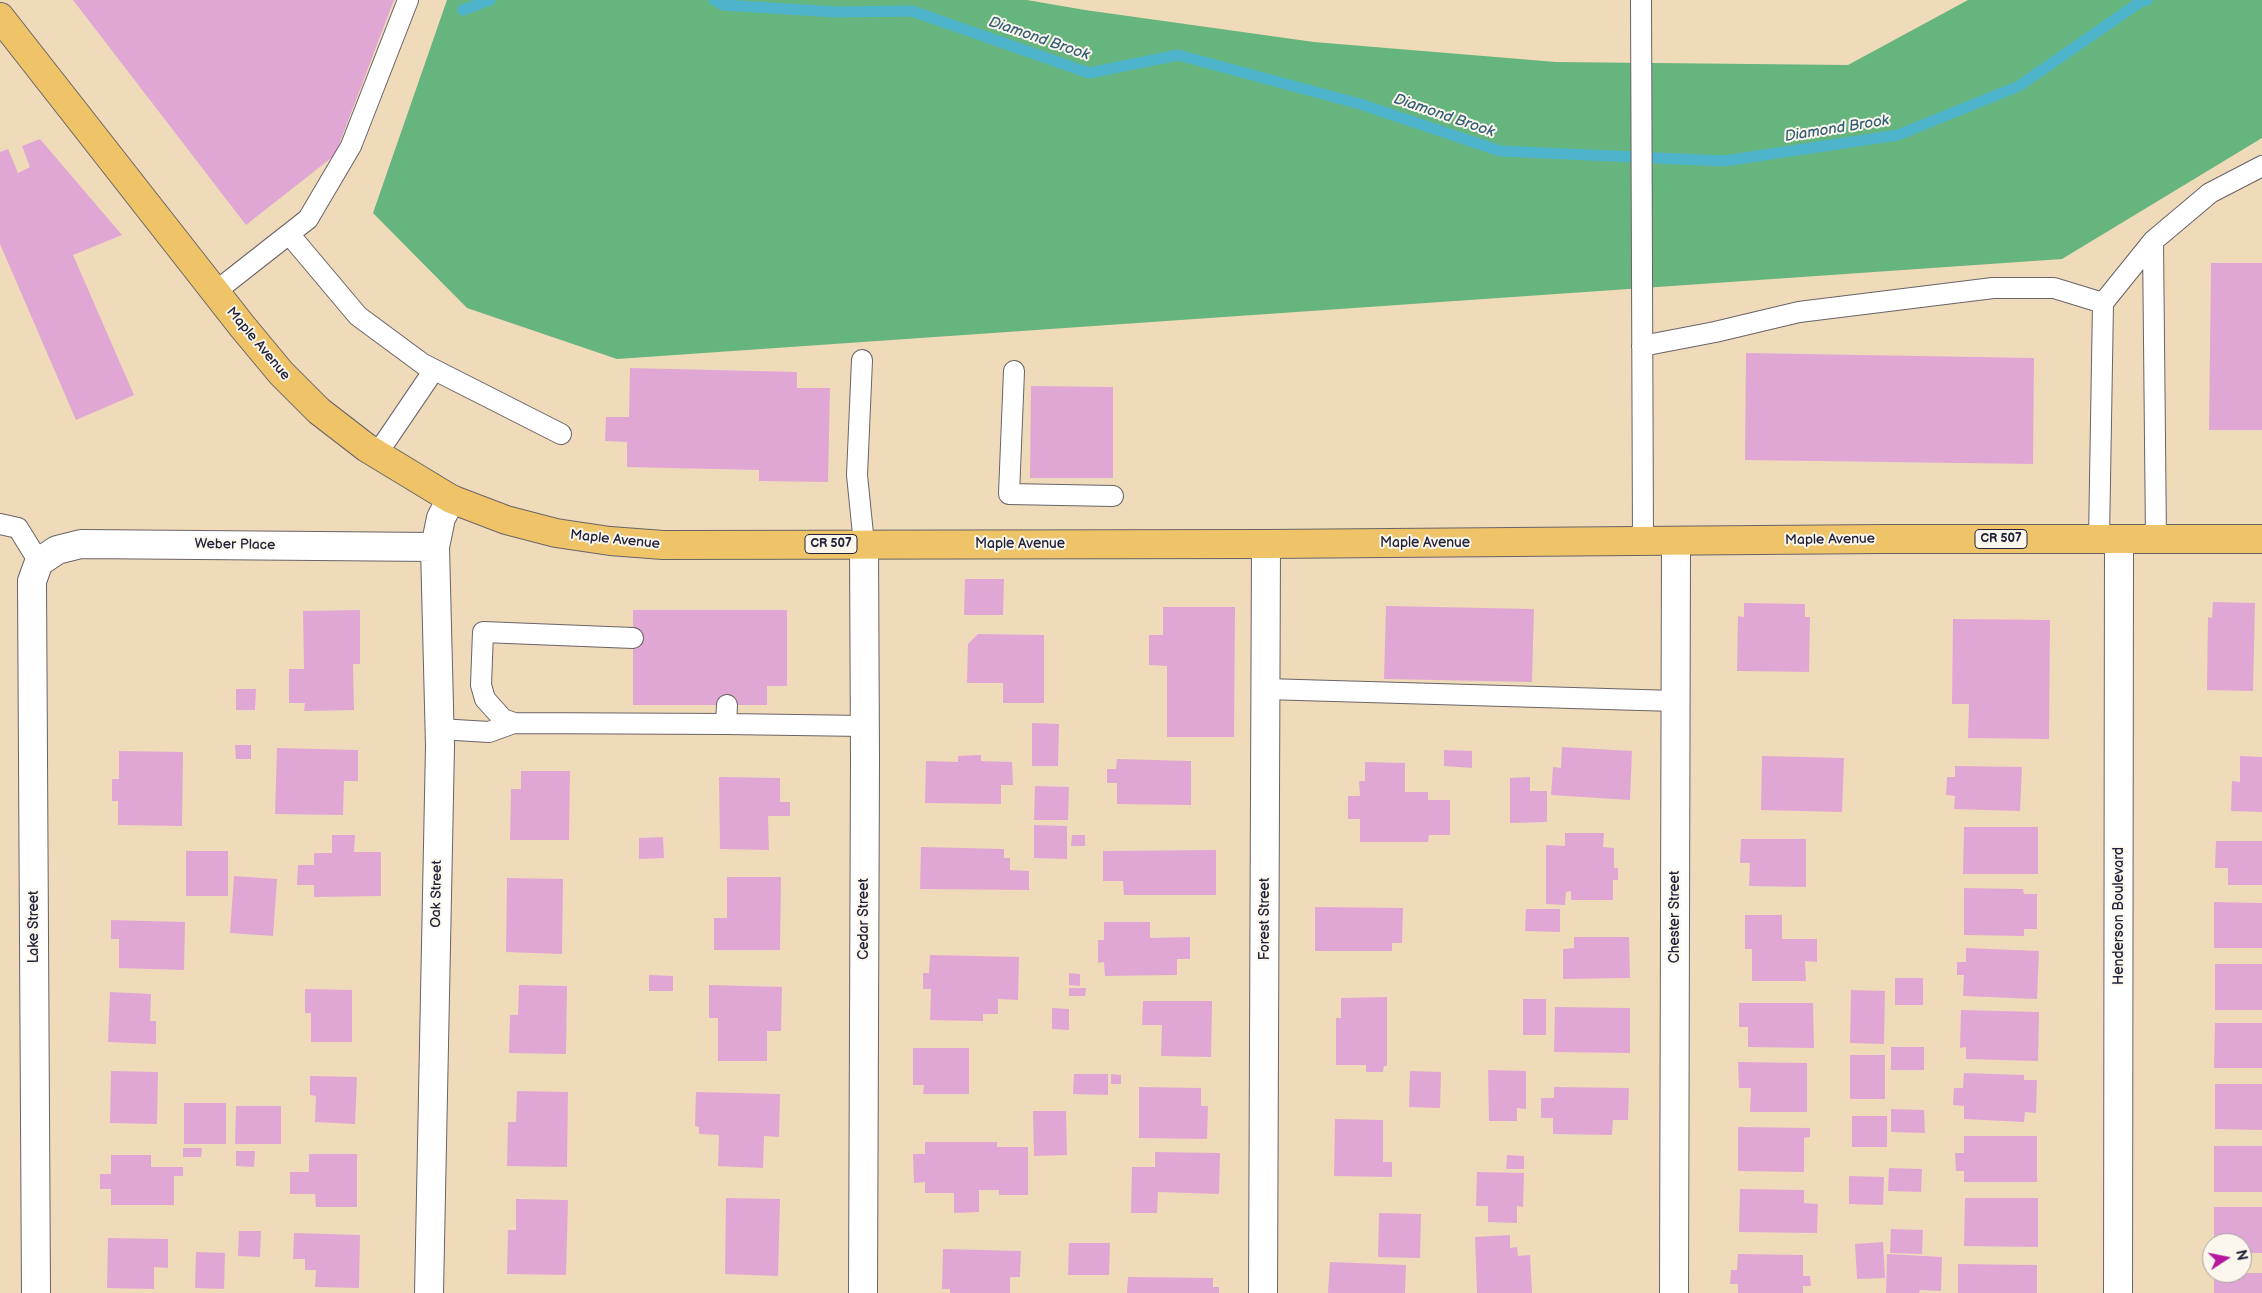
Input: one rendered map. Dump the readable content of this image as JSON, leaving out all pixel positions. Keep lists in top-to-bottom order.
{
  "streets": {
    "main road": ["Maple Avenue", "CR 507"],
    "street": [
      "Weber Place",
      "Oak Street",
      "Henderson Boulevard",
      "Chester Street",
      "Cedar Street",
      "Forest Street",
      "Lake Street"
    ]
  },
  "crossings": [
    ["Maple Avenue", "Oak Street"],
    ["Maple Avenue", "Henderson Boulevard"],
    ["Maple Avenue", "Chester Street"],
    ["Maple Avenue", "Cedar Street"],
    ["Maple Avenue", "Forest Street"],
    ["Weber Place", "Oak Street"],
    ["Weber Place", "Lake Street"]
  ],
  "water": ["Diamond Brook"],
  "north": "right"
}
